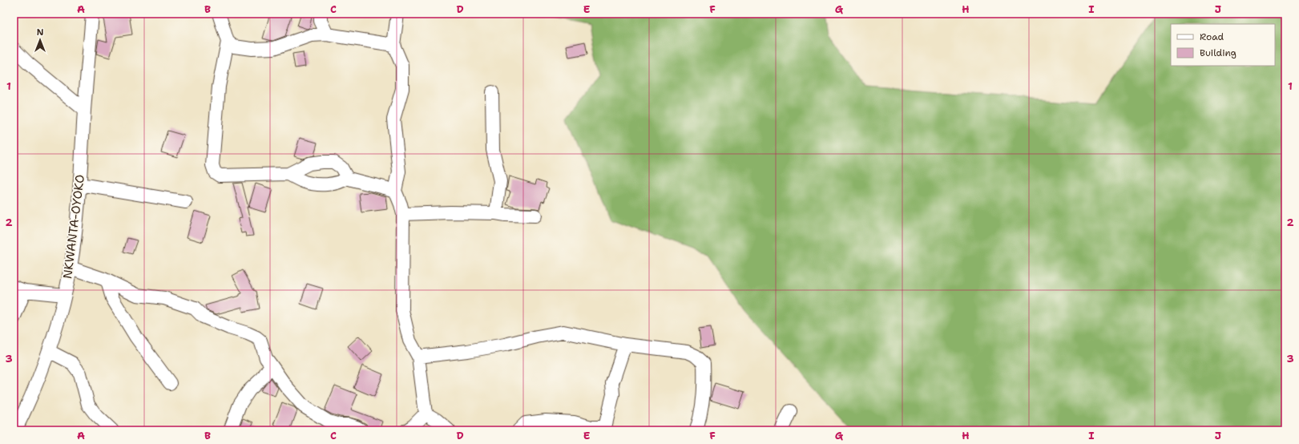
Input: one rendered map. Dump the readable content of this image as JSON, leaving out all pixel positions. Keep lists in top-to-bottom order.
{
  "streets": {
    "street": ["NKWANTA-OYOKO"]
  },
  "legend": ["Road", "Building"],
  "north": "top",
  "grid": {
    "columns": [
      "A",
      "B",
      "C",
      "D",
      "E",
      "F",
      "G",
      "H",
      "I",
      "J"
    ],
    "rows": ["1", "2", "3"]
  }
}
